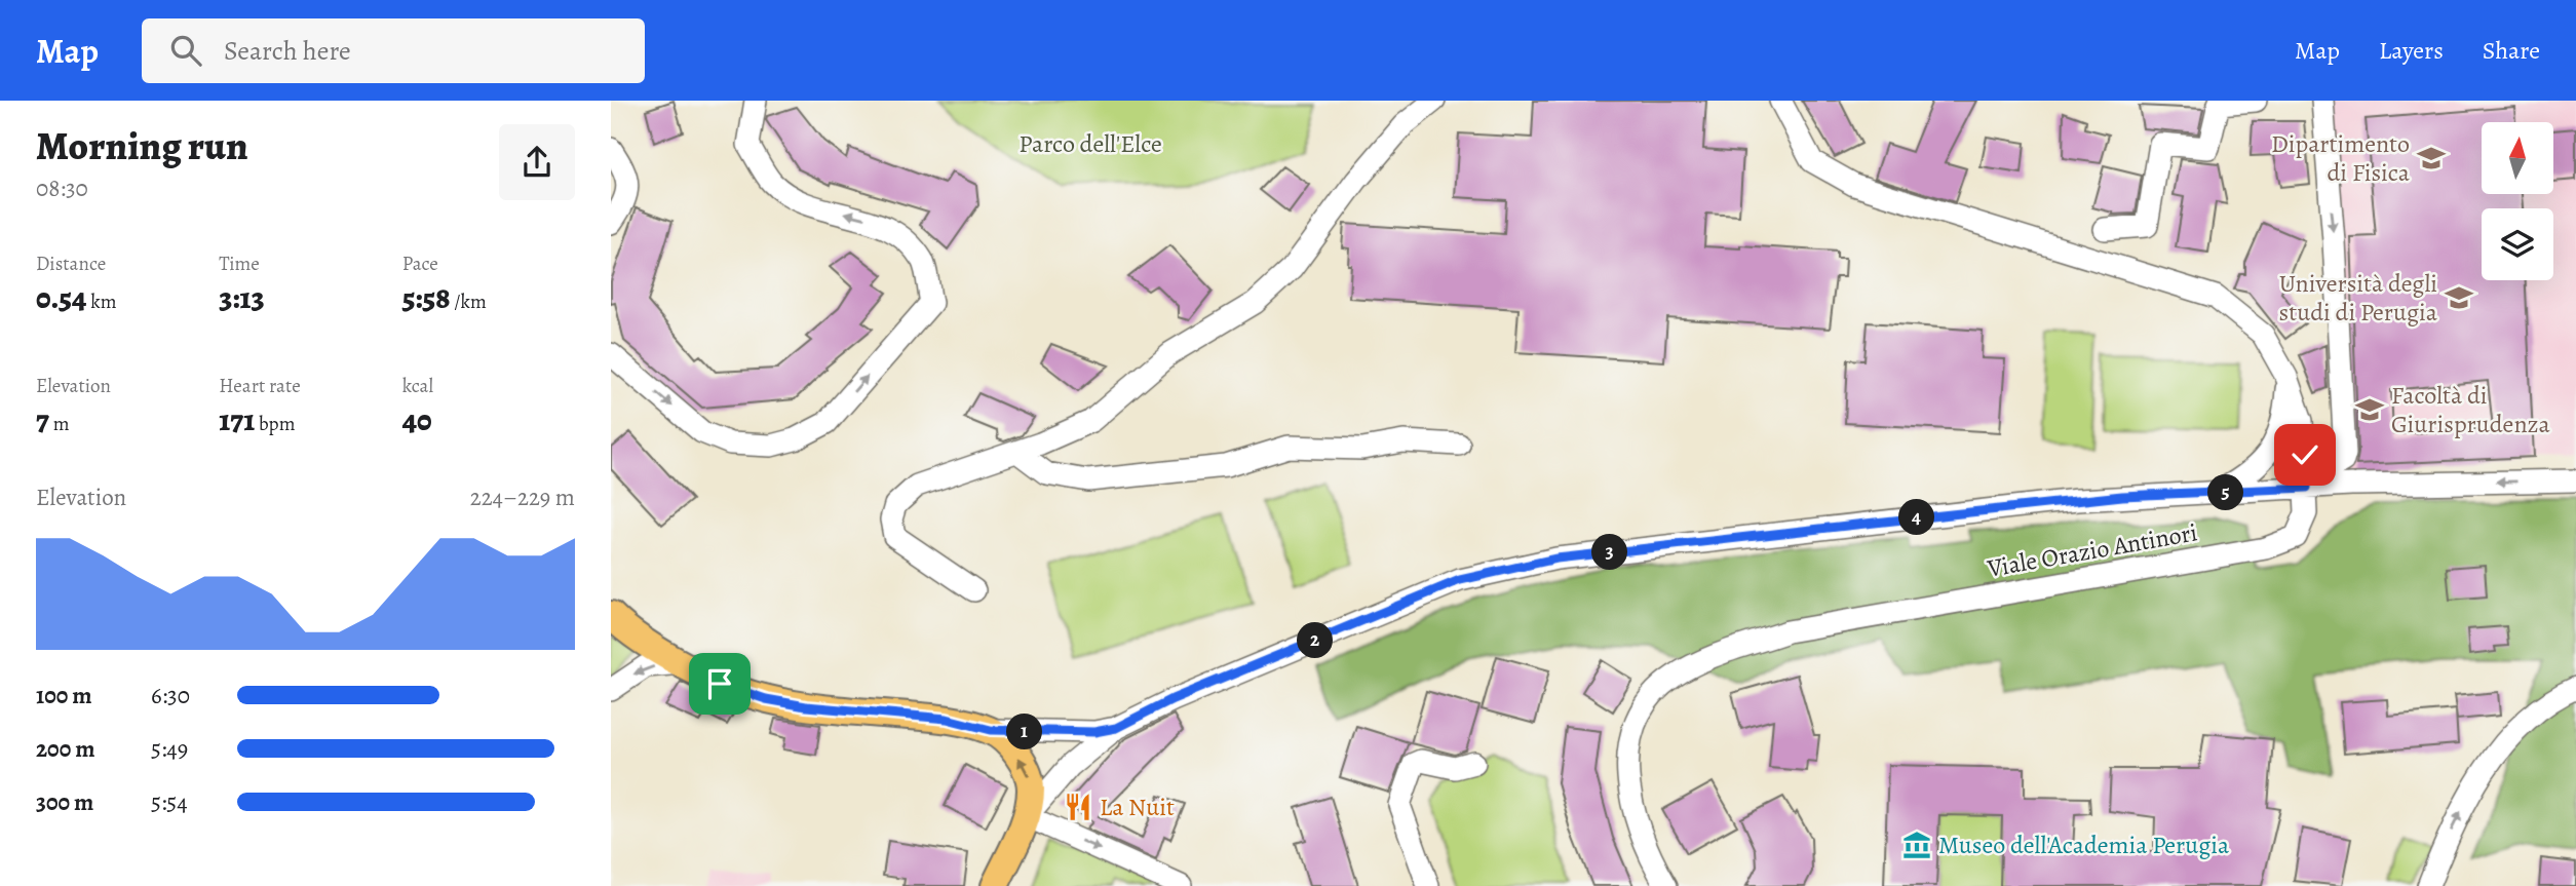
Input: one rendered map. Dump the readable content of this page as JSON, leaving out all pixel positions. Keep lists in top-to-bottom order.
{
  "streets": {
    "street": ["Viale Orazio Antinori"]
  },
  "parks": ["Parco dell'Elce"],
  "places": {
    "school or university": ["Dipartimento di Fisica", "Università degli studi di Perugia", "Facoltà di Giurisprudenza"],
    "restaurant": ["La Nuit"],
    "museum": ["Museo dell'Academia Perugia"]
  },
  "north": "top",
  "page": {
    "header": "Map",
    "search": "Search here",
    "nav": ["Map", "Layers", "Share"],
    "heading": ["Morning run", "08:30"],
    "stats": [
      ["Distance", "0.54 km"],
      ["Time", "3:13"],
      ["Pace", "5:58 /km"],
      ["Elevation", "7 m"],
      ["Heart rate", "171 bpm"],
      ["kcal", "40"]
    ],
    "chart": ["Elevation", "224–229 m"],
    "pins": [
      "5",
      "4",
      "3",
      "2",
      "1"
    ],
    "list": [
      {
        "name": "100 m",
        "note": "6:30"
      },
      {
        "name": "200 m",
        "note": "5:49"
      },
      {
        "name": "300 m",
        "note": "5:54"
      }
    ]
  }
}
